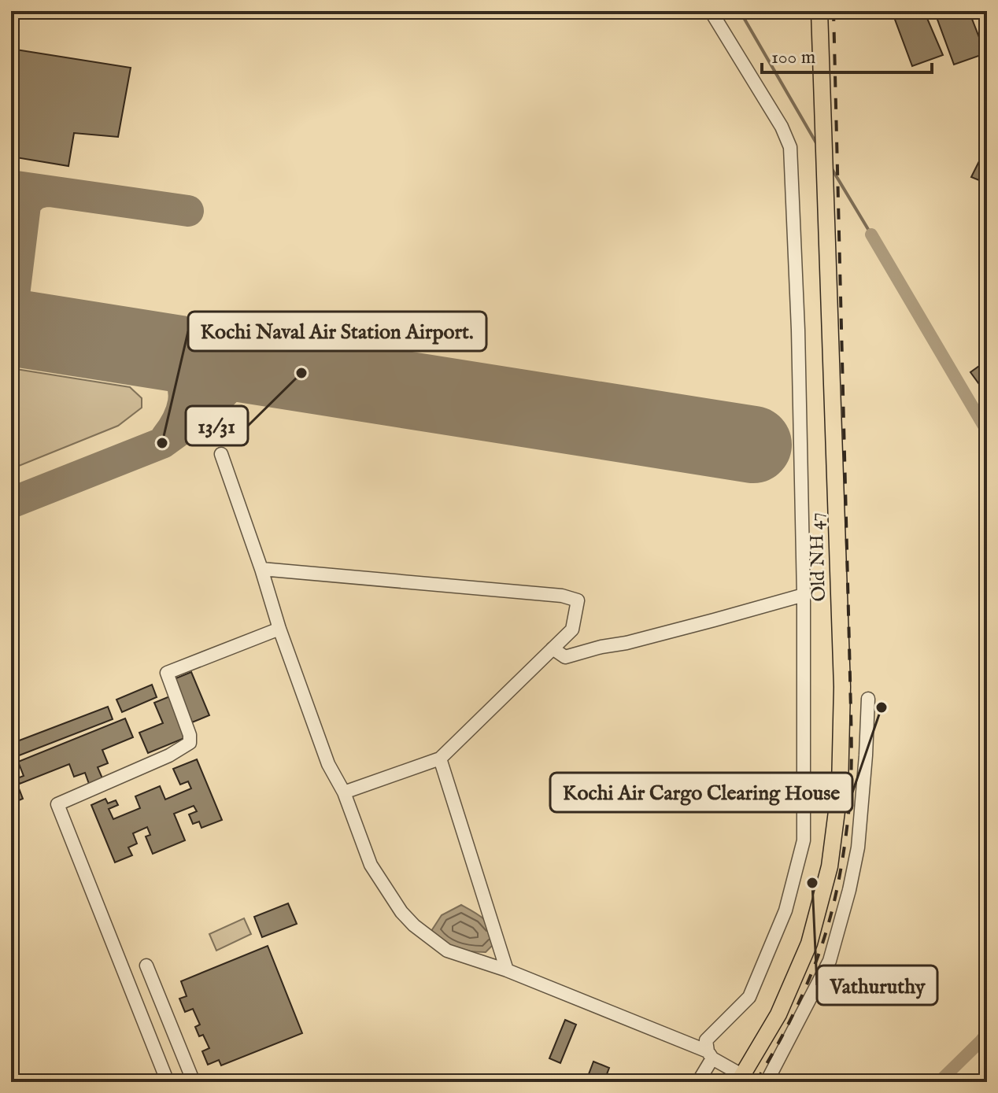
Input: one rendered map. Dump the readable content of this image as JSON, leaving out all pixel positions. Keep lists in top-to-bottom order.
{
  "streets": {
    "main road": ["Old NH 47"]
  },
  "places": [
    "13/31",
    "Kochi Naval Air Station Airport.",
    "Kochi Air Cargo Clearing House",
    "Vathuruthy"
  ],
  "scale_bar": "100 m"
}
